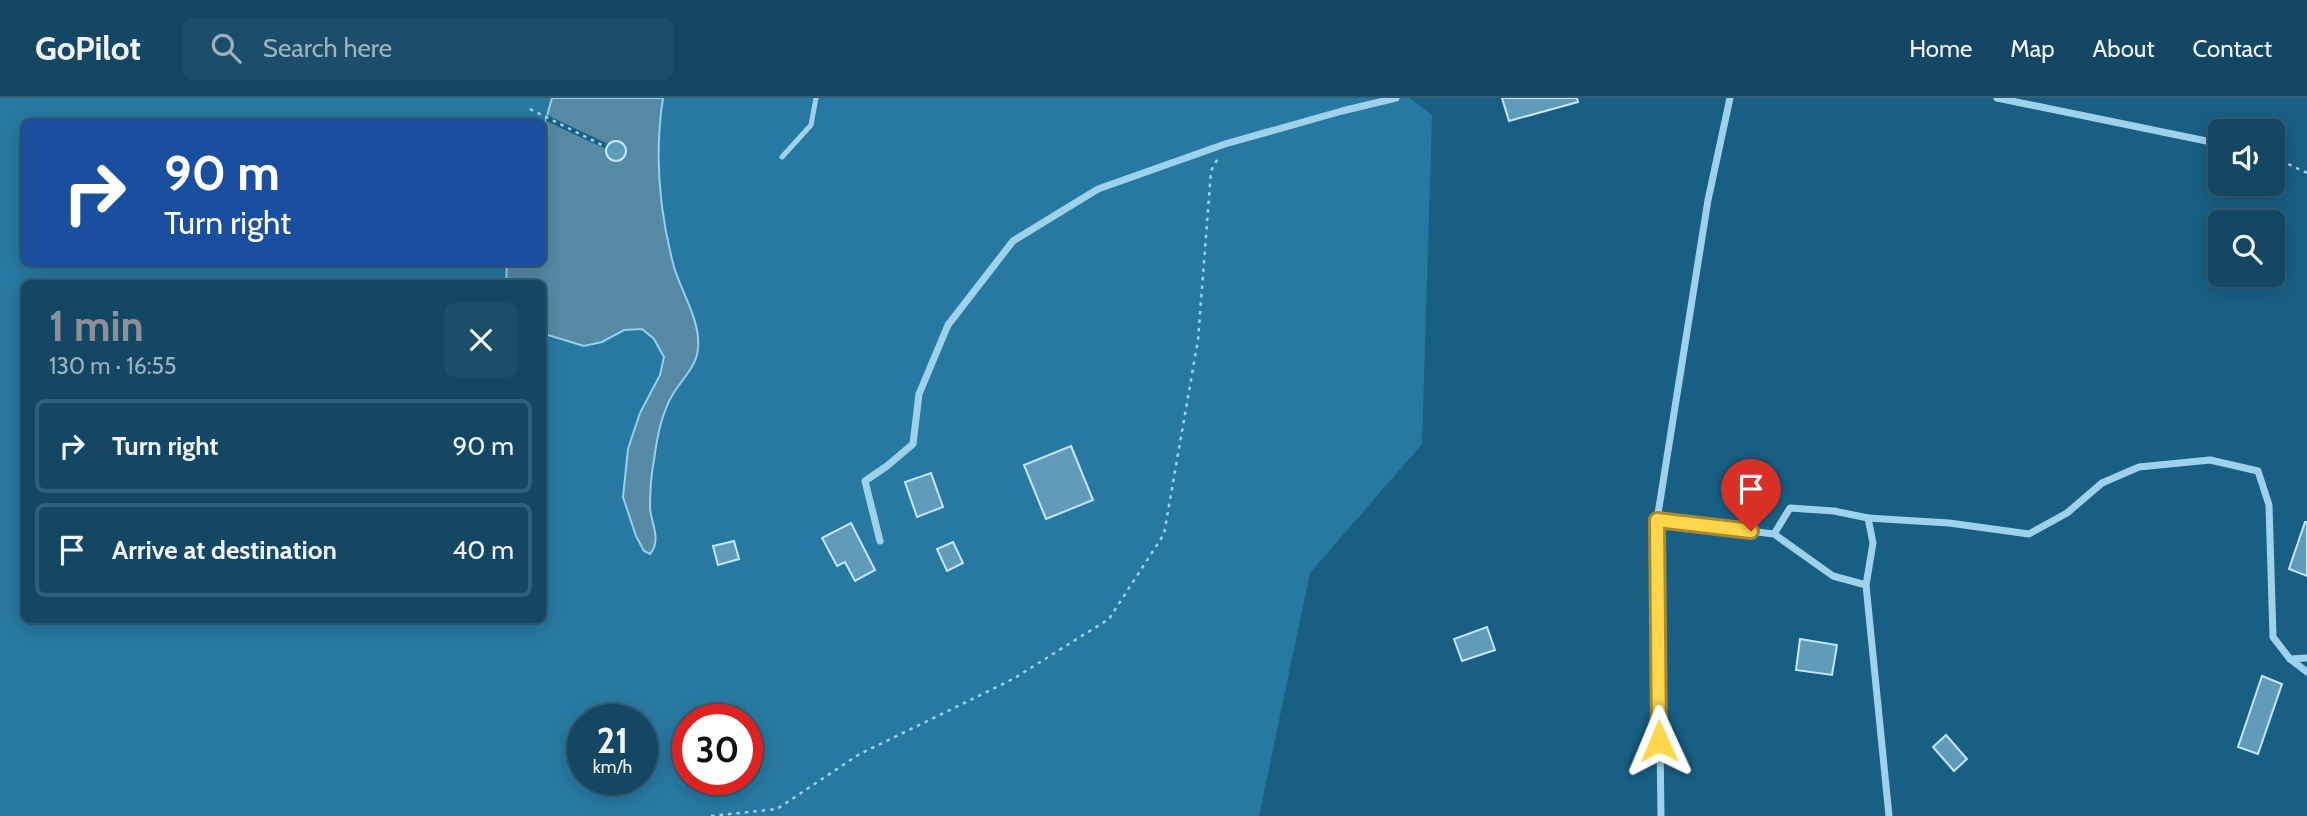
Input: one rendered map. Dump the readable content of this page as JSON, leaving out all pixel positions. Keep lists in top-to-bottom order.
{
  "page": {
    "header": "GoPilot",
    "search": "Search here",
    "nav": [
      "Home",
      "Map",
      "About",
      "Contact"
    ],
    "turn": ["90 m", "Turn right"],
    "heading": ["1 min", "130 m · 16:55"],
    "list": [
      {
        "name": "Turn right",
        "value": "90 m"
      },
      {
        "name": "Arrive at destination",
        "value": "40 m"
      }
    ],
    "speed": "21 km/h",
    "limit": "30"
  }
}
